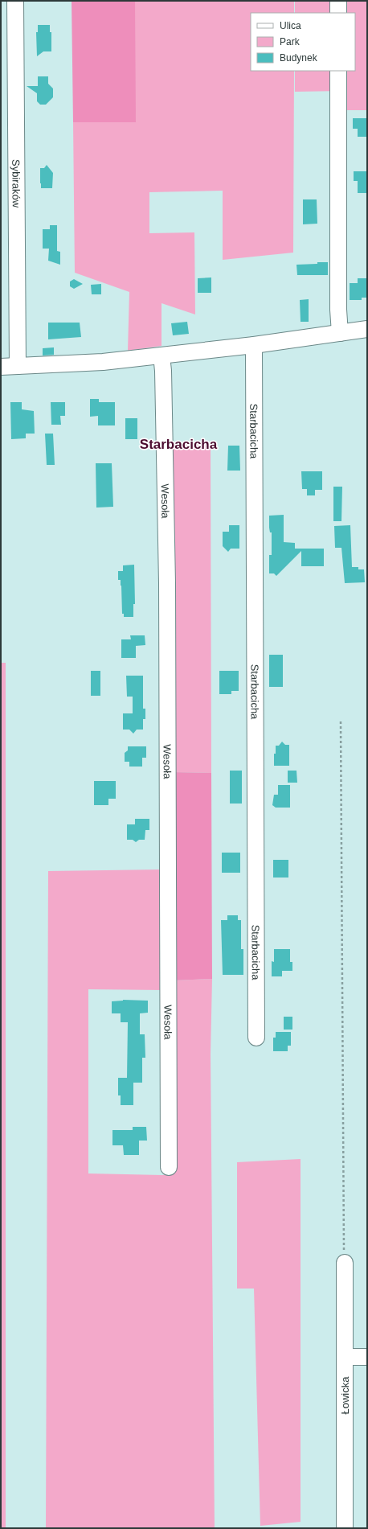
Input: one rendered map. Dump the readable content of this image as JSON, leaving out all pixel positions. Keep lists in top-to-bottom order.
{
  "streets": {
    "street": [
      "Sybiraków",
      "Starbacicha",
      "Wesoła",
      "Łowicka"
    ]
  },
  "districts": ["Starbacicha"],
  "legend": ["Ulica", "Park", "Budynek"]
}
